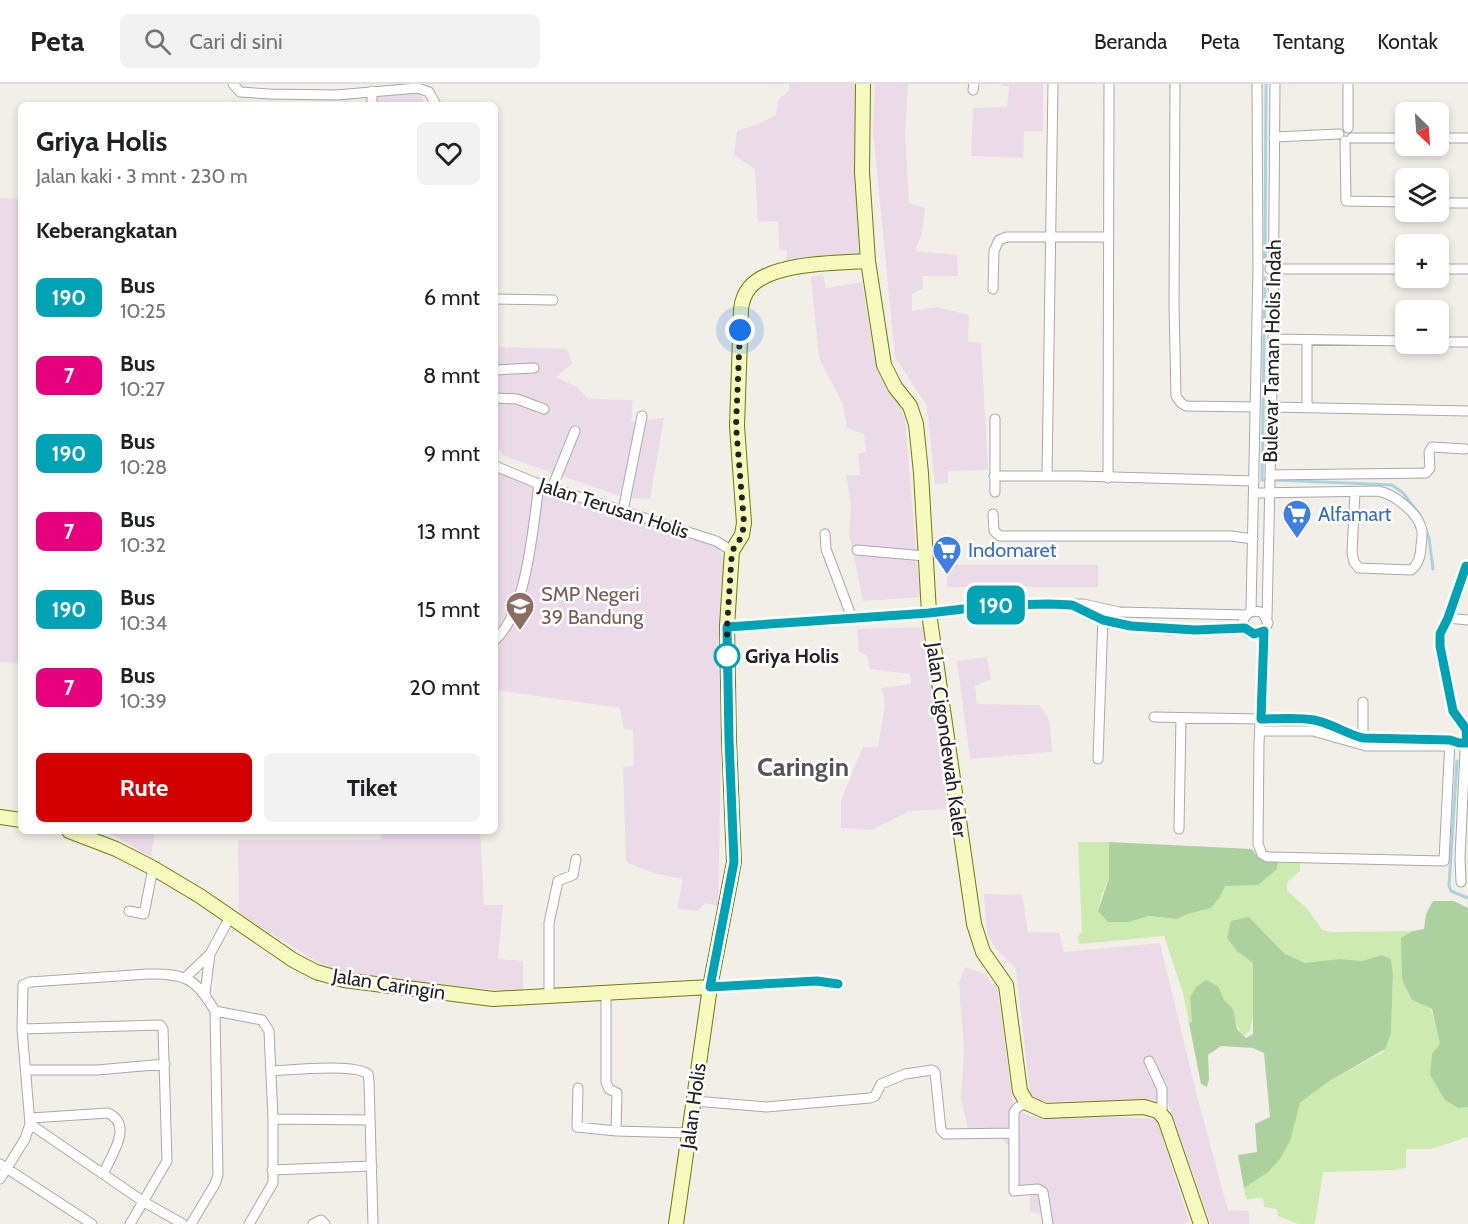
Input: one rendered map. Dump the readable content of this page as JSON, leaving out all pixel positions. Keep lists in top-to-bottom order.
{
  "streets": {
    "main road": ["Jalan Cigondewah Kaler", "Jalan Caringin", "Jalan Holis"],
    "street": ["Bulevar Taman Holis Indah", "Jalan Terusan Holis"]
  },
  "crossings": [
    ["Jalan Terusan Holis", "Jalan Holis"],
    ["Jalan Caringin", "Jalan Holis"]
  ],
  "districts": ["Caringin"],
  "places": {
    "supermarket": ["Alfamart", "Indomaret"],
    "school or university": ["SMP Negeri 39 Bandung"],
    "other": ["Griya Holis"]
  },
  "lines": ["bus line 190"],
  "north": "bottom right",
  "page": {
    "header": "Peta",
    "search": "Cari di sini",
    "nav": [
      "Beranda",
      "Peta",
      "Tentang",
      "Kontak"
    ],
    "on_map": "190",
    "map_buttons": ["+", "−"],
    "heading": [
      ["Griya Holis", "Jalan kaki · 3 mnt · 230 m"],
      "Keberangkatan"
    ],
    "list": [
      {
        "mark": "190",
        "name": "Bus",
        "note": "10:25",
        "value": "6 mnt"
      },
      {
        "mark": "7",
        "name": "Bus",
        "note": "10:27",
        "value": "8 mnt"
      },
      {
        "mark": "190",
        "name": "Bus",
        "note": "10:28",
        "value": "9 mnt"
      },
      {
        "mark": "7",
        "name": "Bus",
        "note": "10:32",
        "value": "13 mnt"
      },
      {
        "mark": "190",
        "name": "Bus",
        "note": "10:34",
        "value": "15 mnt"
      },
      {
        "mark": "7",
        "name": "Bus",
        "note": "10:39",
        "value": "20 mnt"
      }
    ],
    "buttons": ["Rute", "Tiket"]
  }
}
